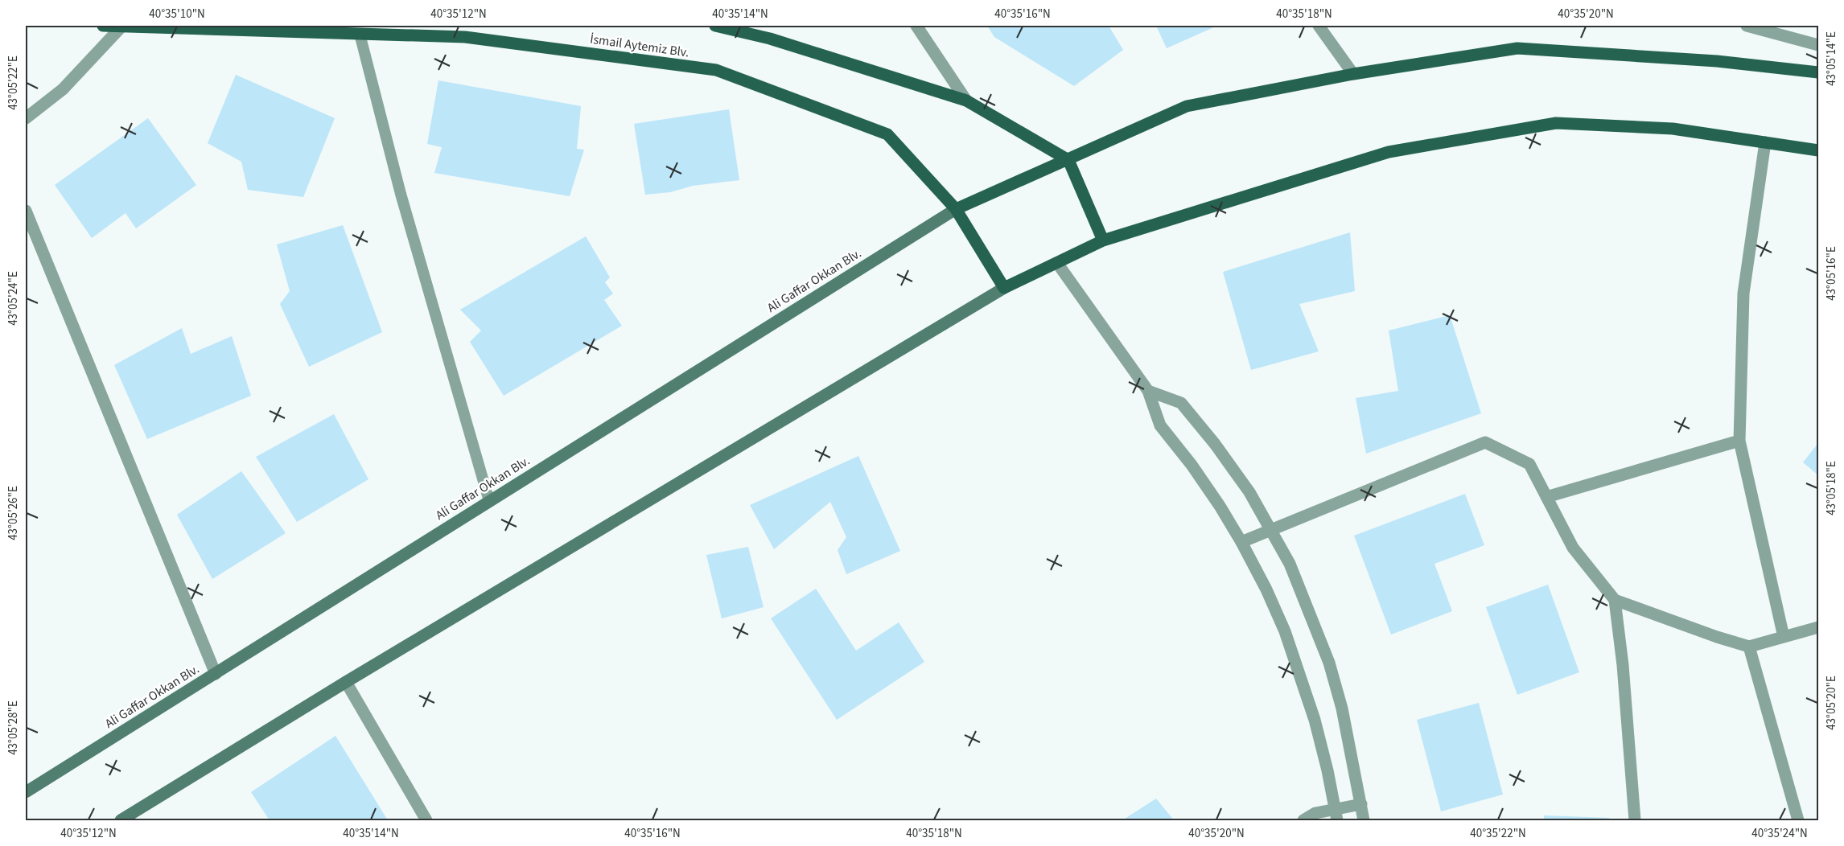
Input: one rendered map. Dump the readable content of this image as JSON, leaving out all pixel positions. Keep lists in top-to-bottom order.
{
  "streets": {
    "main road": ["İsmail Aytemiz Blv.", "Ali Gaffar Okkan Blv."]
  },
  "crossings": [
    ["İsmail Aytemiz Blv.", "Ali Gaffar Okkan Blv."]
  ],
  "coordinates": [
    "40°35'10\"N",
    "40°35'12\"N",
    "40°35'14\"N",
    "40°35'16\"N",
    "40°35'18\"N",
    "40°35'20\"N",
    "43°05'14\"E",
    "43°05'22\"E",
    "43°05'16\"E",
    "43°05'24\"E",
    "43°05'18\"E",
    "43°05'26\"E",
    "43°05'20\"E",
    "43°05'28\"E",
    "40°35'22\"N",
    "40°35'24\"N"
  ]
}
